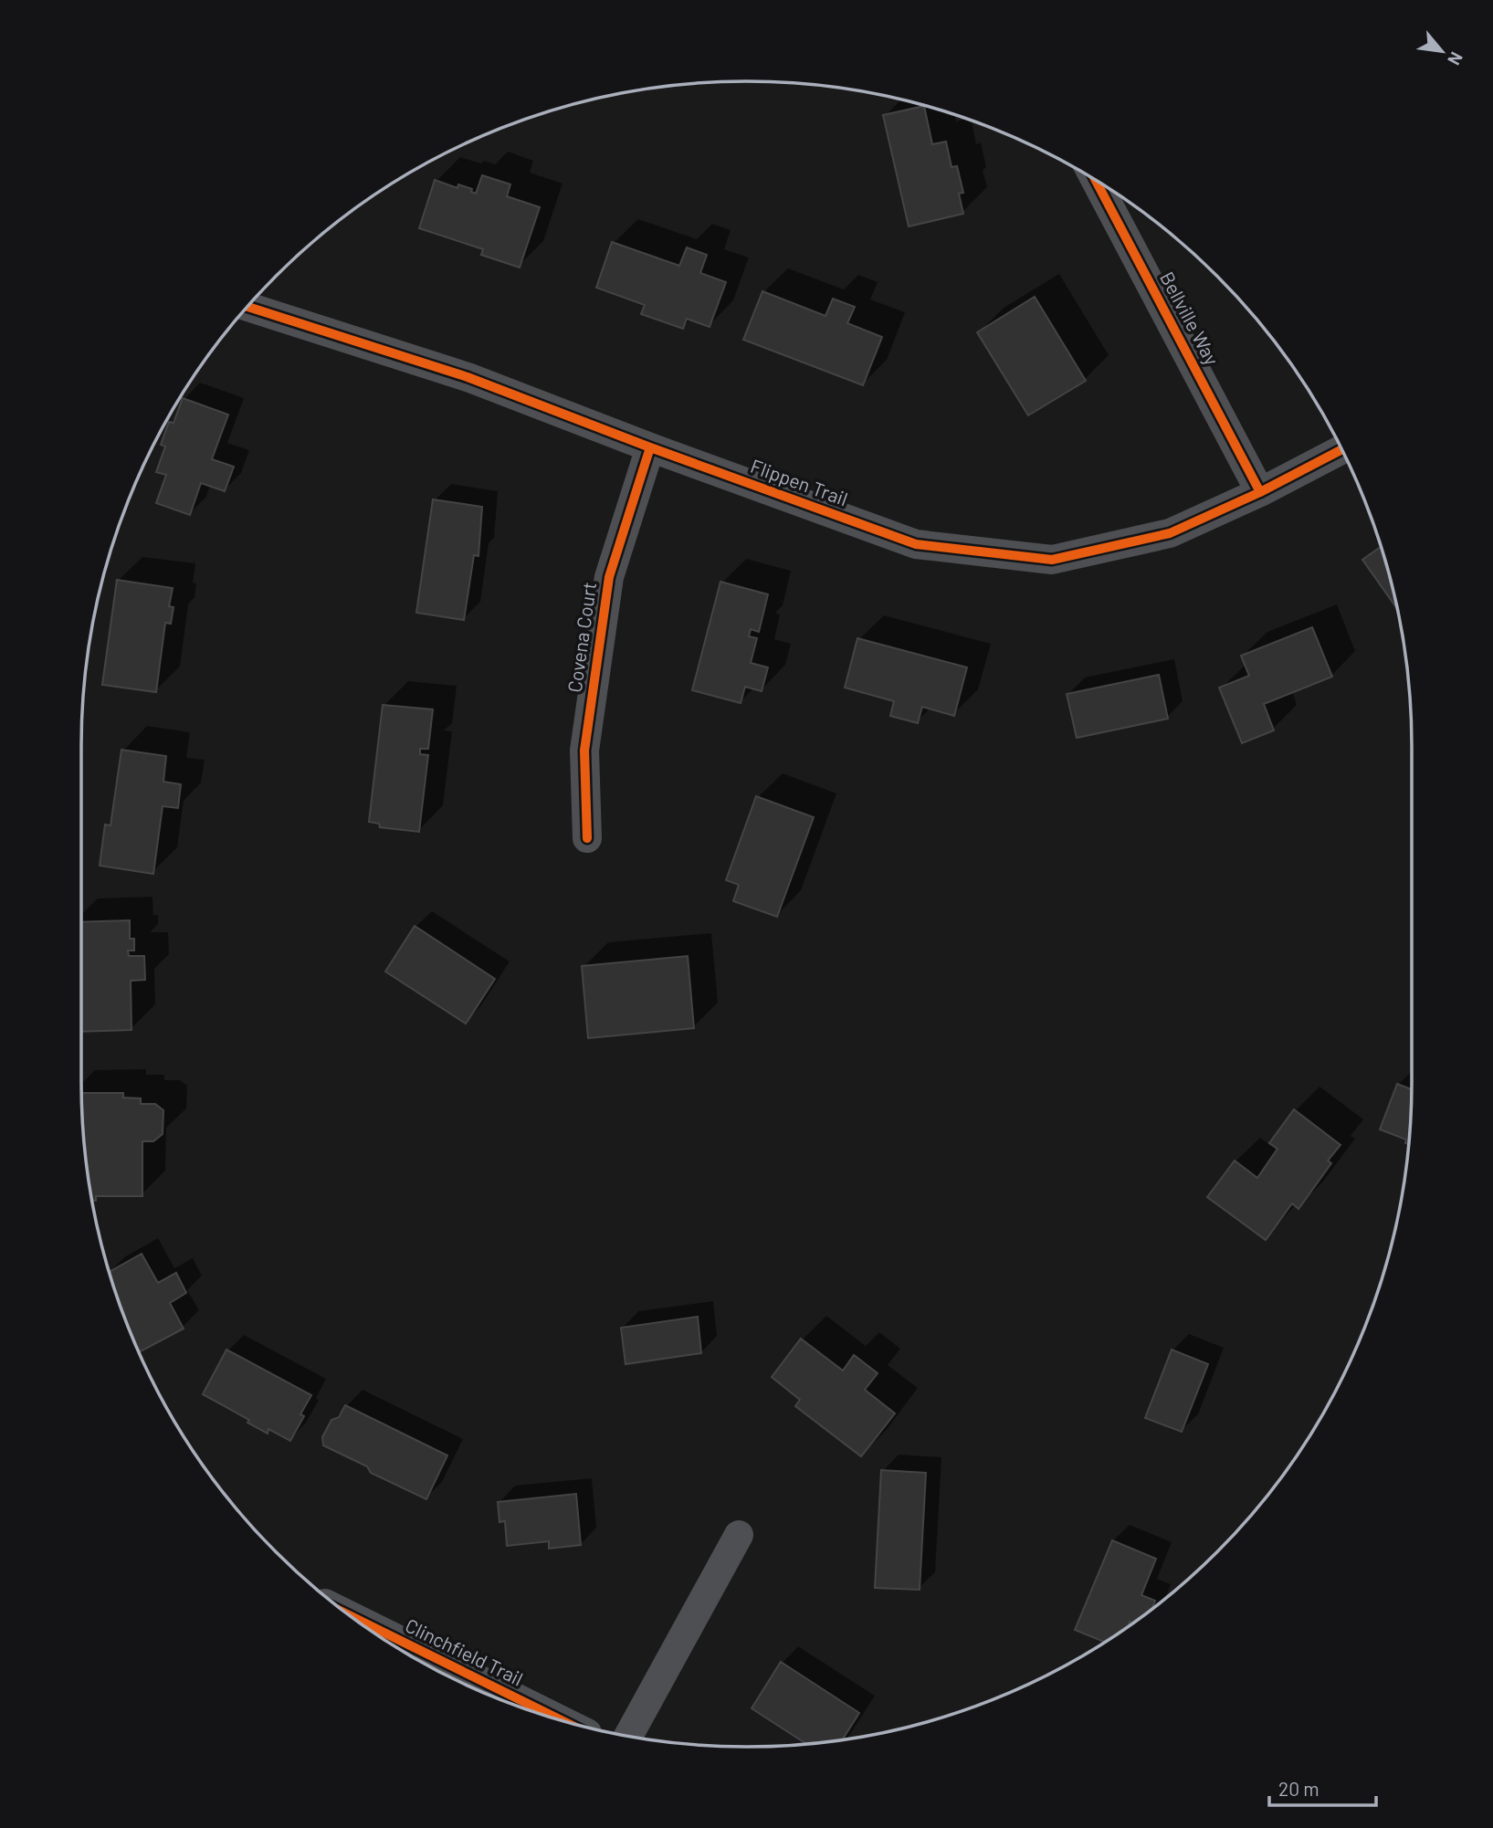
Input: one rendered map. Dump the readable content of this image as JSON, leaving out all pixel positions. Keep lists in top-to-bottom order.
{
  "streets": {
    "street": [
      "Bellville Way",
      "Flippen Trail",
      "Covena Court",
      "Clinchfield Trail"
    ]
  },
  "crossings": [
    ["Bellville Way", "Flippen Trail"],
    ["Flippen Trail", "Covena Court"]
  ],
  "scale_bar": "20 m",
  "north": "bottom right"
}
